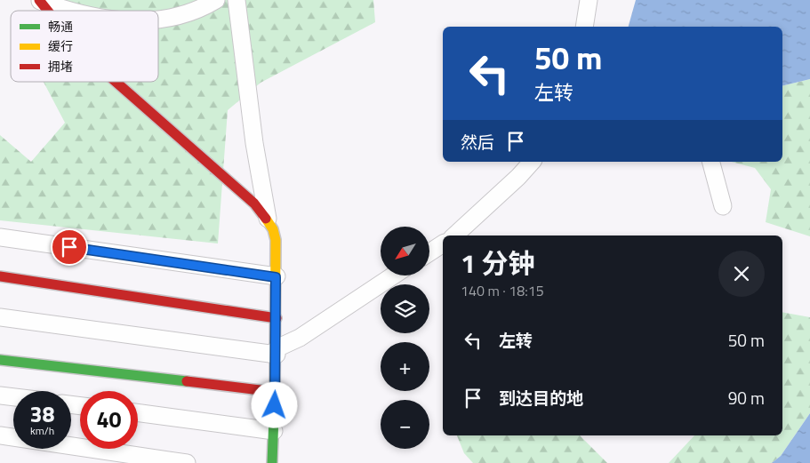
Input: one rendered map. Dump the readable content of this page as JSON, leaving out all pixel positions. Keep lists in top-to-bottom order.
{
  "legend": ["畅通", "缓行", "拥堵"],
  "north": "bottom left",
  "page": {
    "turn": ["50 m", "左转"],
    "then": "然后",
    "map_buttons": ["+", "−"],
    "heading": ["1 分钟", "140 m · 18:15"],
    "list": [
      {
        "name": "左转",
        "value": "50 m"
      },
      {
        "name": "到达目的地",
        "value": "90 m"
      }
    ],
    "speed": "38 km/h",
    "limit": "40"
  }
}
